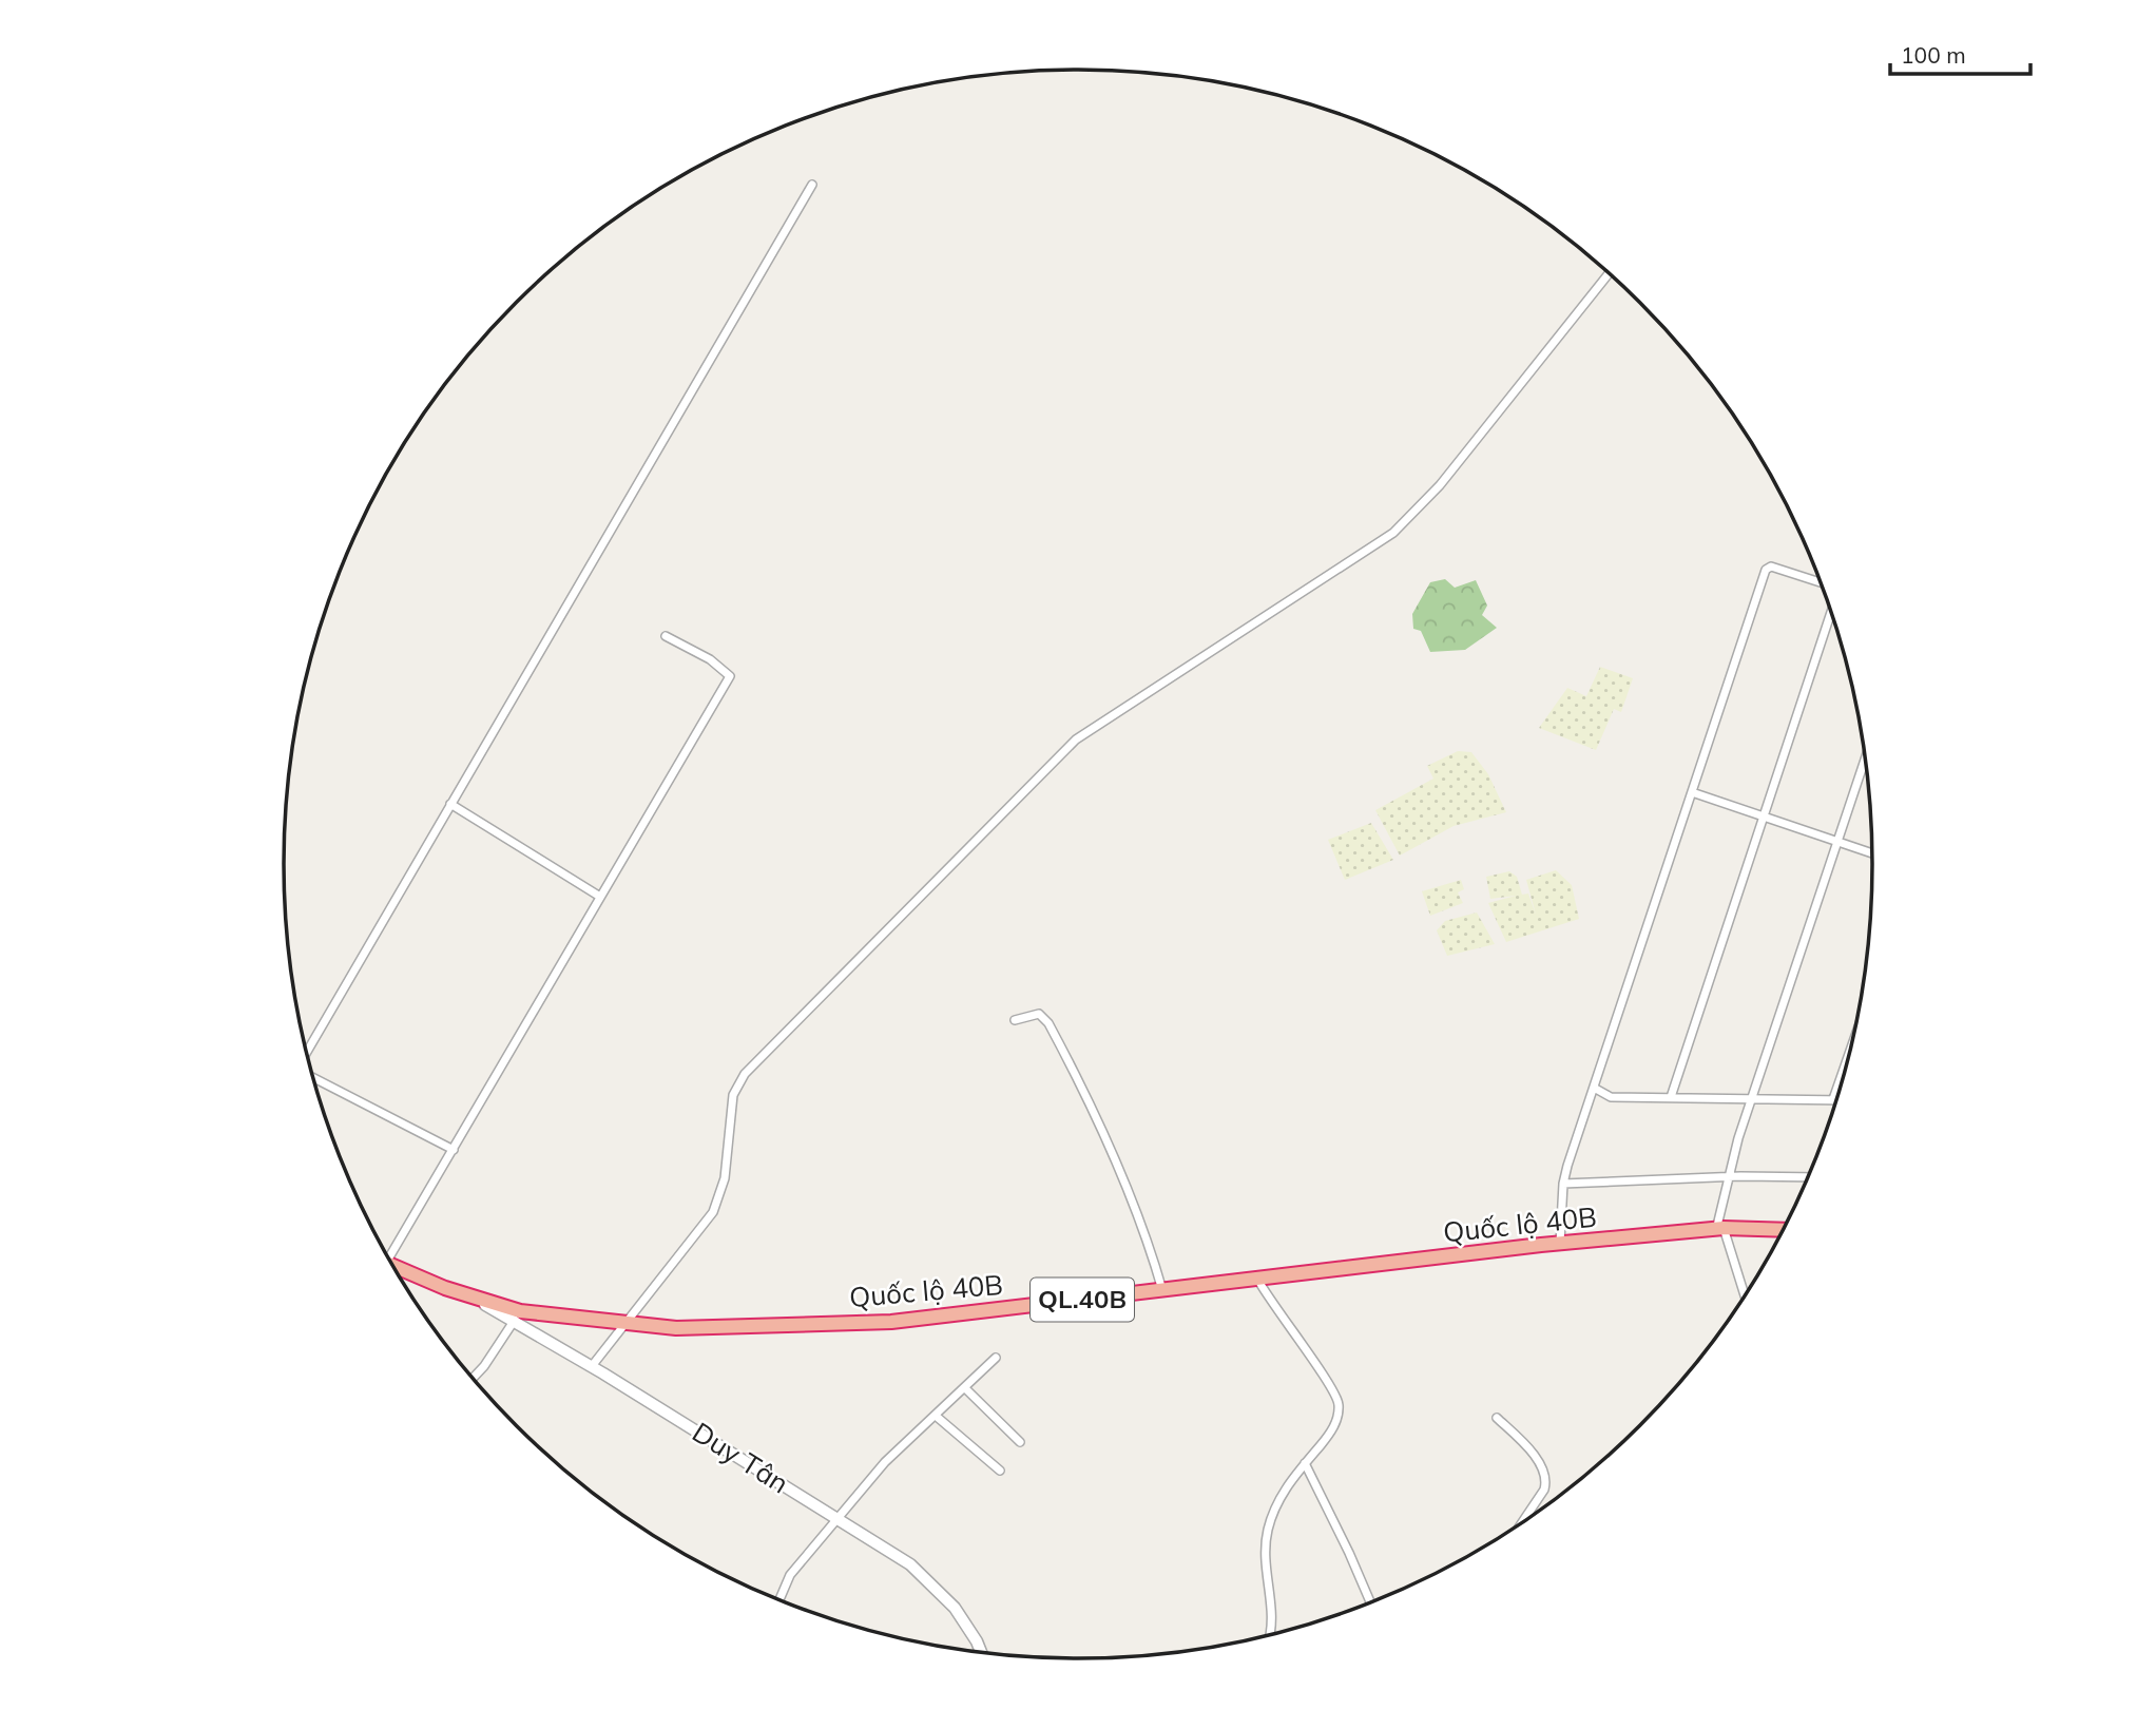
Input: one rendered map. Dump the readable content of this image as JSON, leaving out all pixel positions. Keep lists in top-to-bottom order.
{
  "streets": {
    "highway": ["Quốc lộ 40B", "QL.40B"],
    "street": ["Duy Tân"]
  },
  "crossings": [
    ["Quốc lộ 40B", "Duy Tân"]
  ],
  "scale_bar": "100 m"
}
